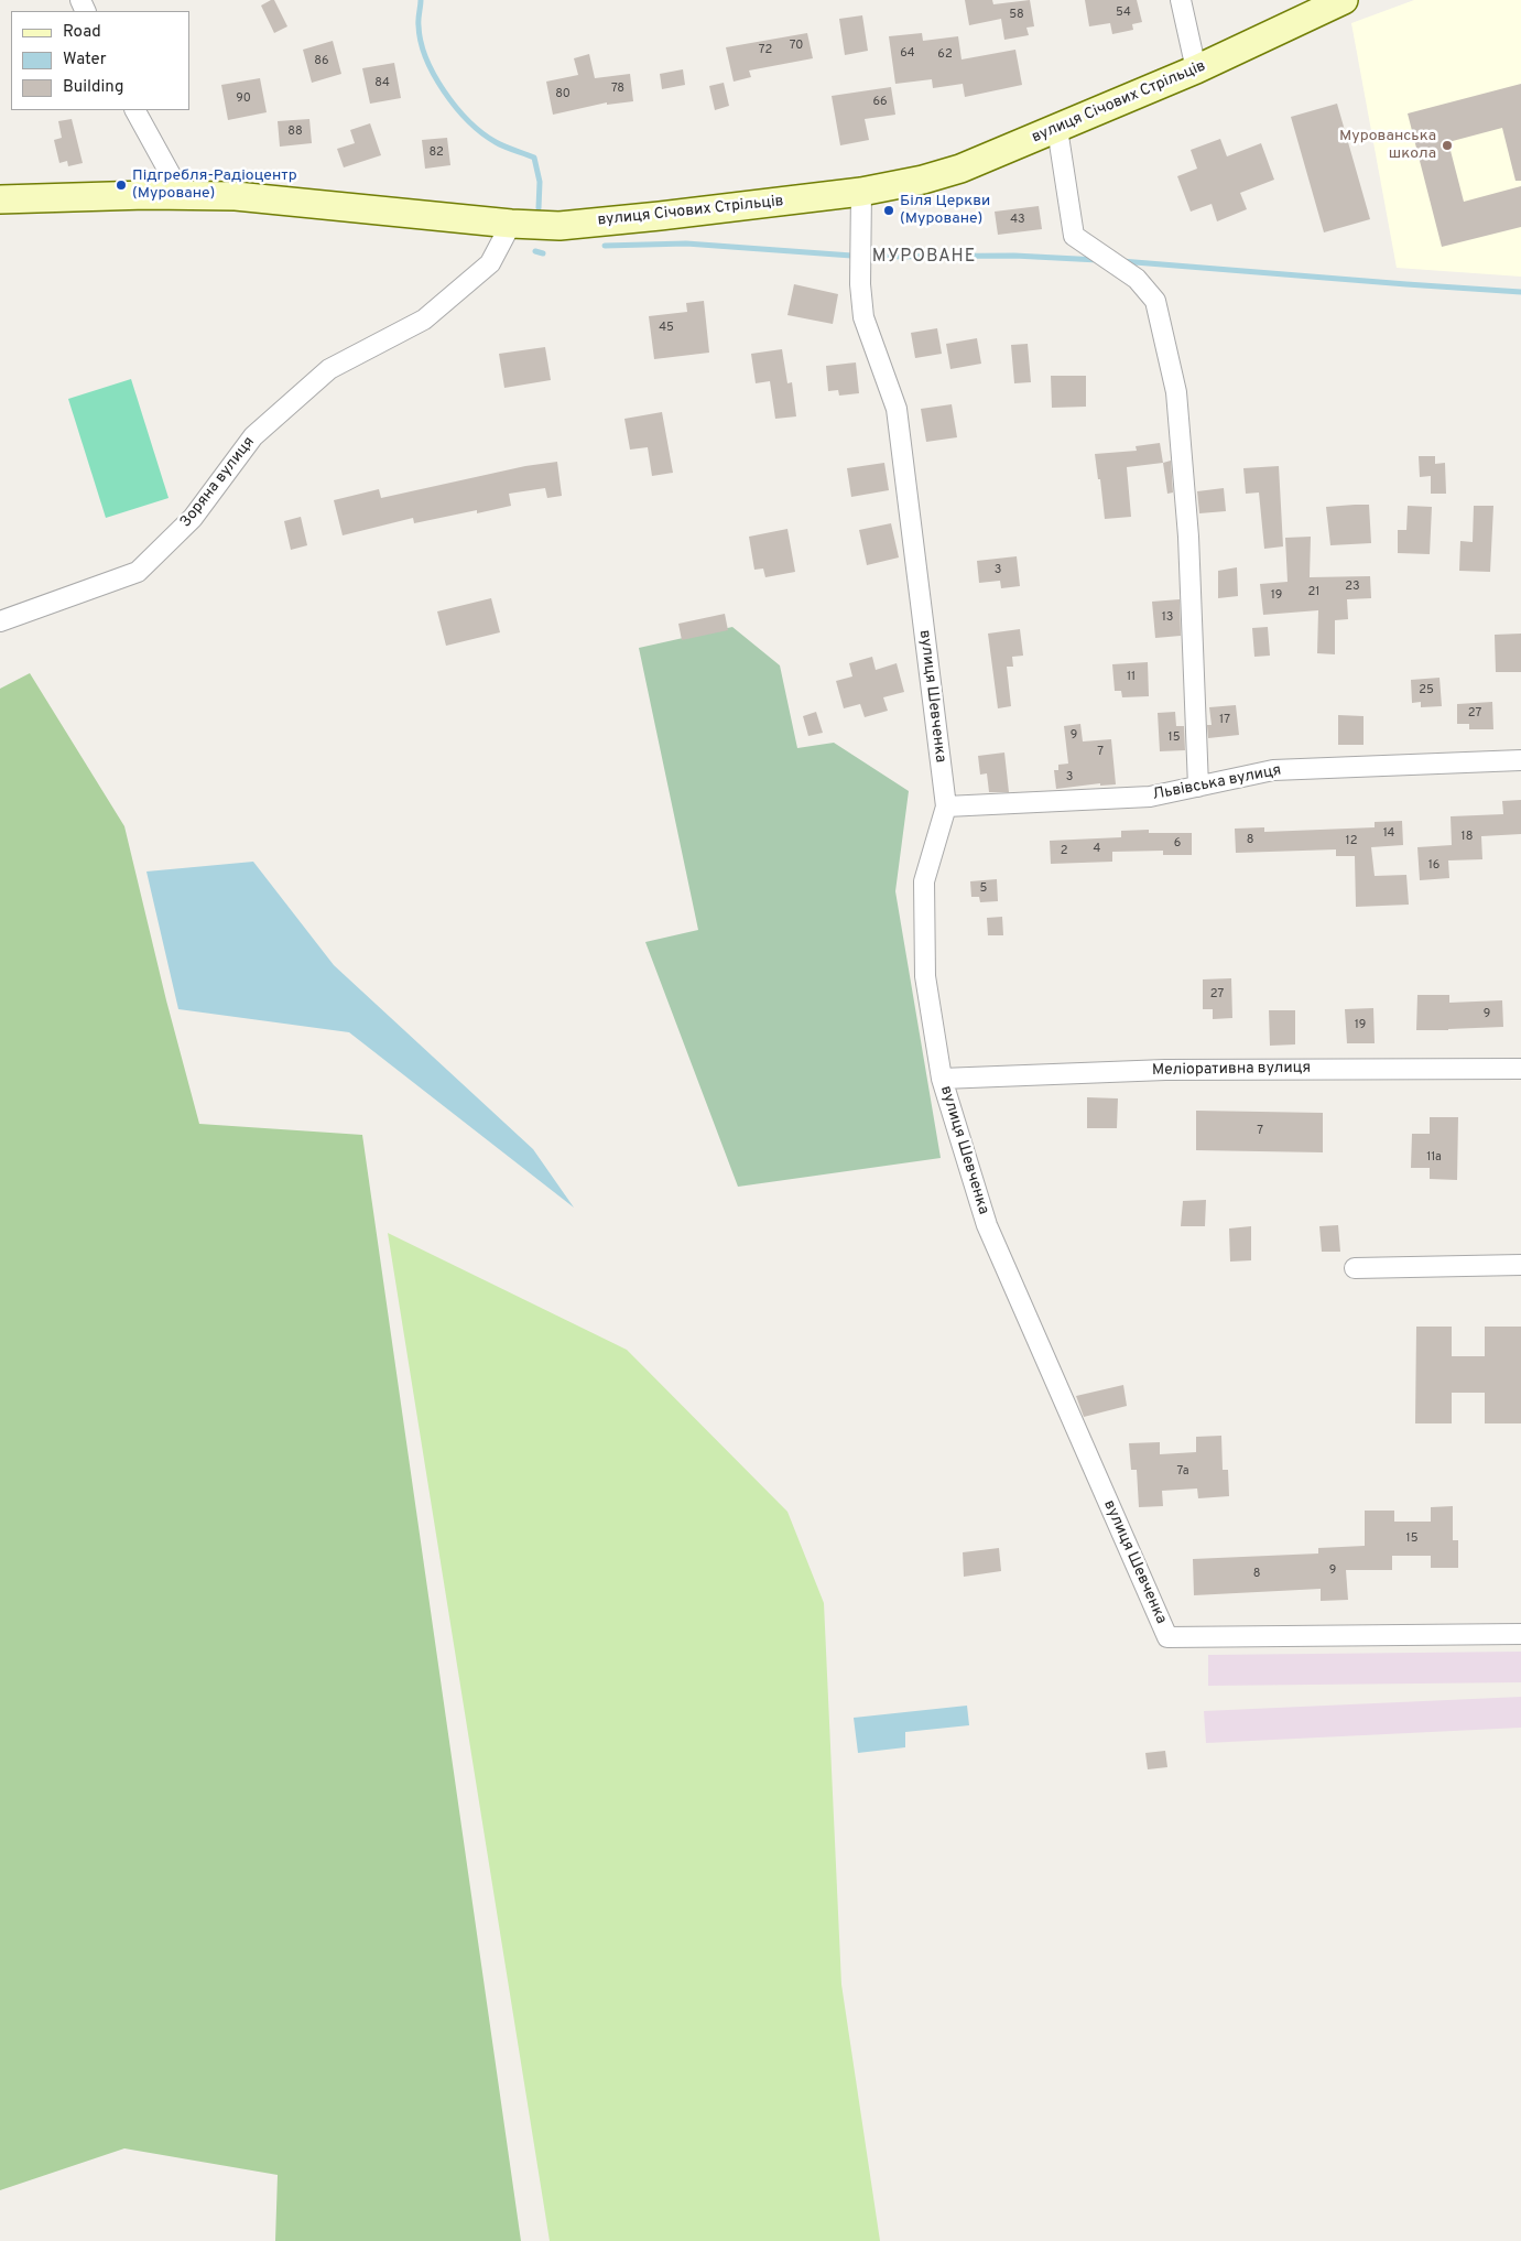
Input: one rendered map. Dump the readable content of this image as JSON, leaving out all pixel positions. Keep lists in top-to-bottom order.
{
  "streets": {
    "street": [
      "вулиця Січових Стрільців",
      "Зоряна вулиця",
      "вулиця Шевченка",
      "Львівська вулиця",
      "Меліоративна вулиця"
    ]
  },
  "crossings": [
    ["вулиця Січових Стрільців", "Зоряна вулиця"],
    ["вулиця Січових Стрільців", "вулиця Шевченка"],
    ["вулиця Шевченка", "Львівська вулиця"],
    ["вулиця Шевченка", "Меліоративна вулиця"]
  ],
  "districts": ["МУРОВАНЕ"],
  "places": ["Мурованська школа", "Підгребля-Радіоцентр (Муроване)", "Біля Церкви (Муроване)"],
  "house_numbers": [
    "54",
    "58",
    "70",
    "72",
    "64",
    "62",
    "86",
    "84",
    "78",
    "80",
    "90",
    "66",
    "88",
    "82",
    "43",
    "45",
    "3",
    "23",
    "21",
    "19",
    "13",
    "11",
    "25",
    "27",
    "17",
    "9",
    "15",
    "7",
    "3",
    "14",
    "18",
    "8",
    "12",
    "6",
    "4",
    "2",
    "16",
    "5",
    "27",
    "9",
    "19",
    "7",
    "11а",
    "7а",
    "15",
    "9",
    "8"
  ],
  "legend": ["Road", "Water", "Building"]
}
